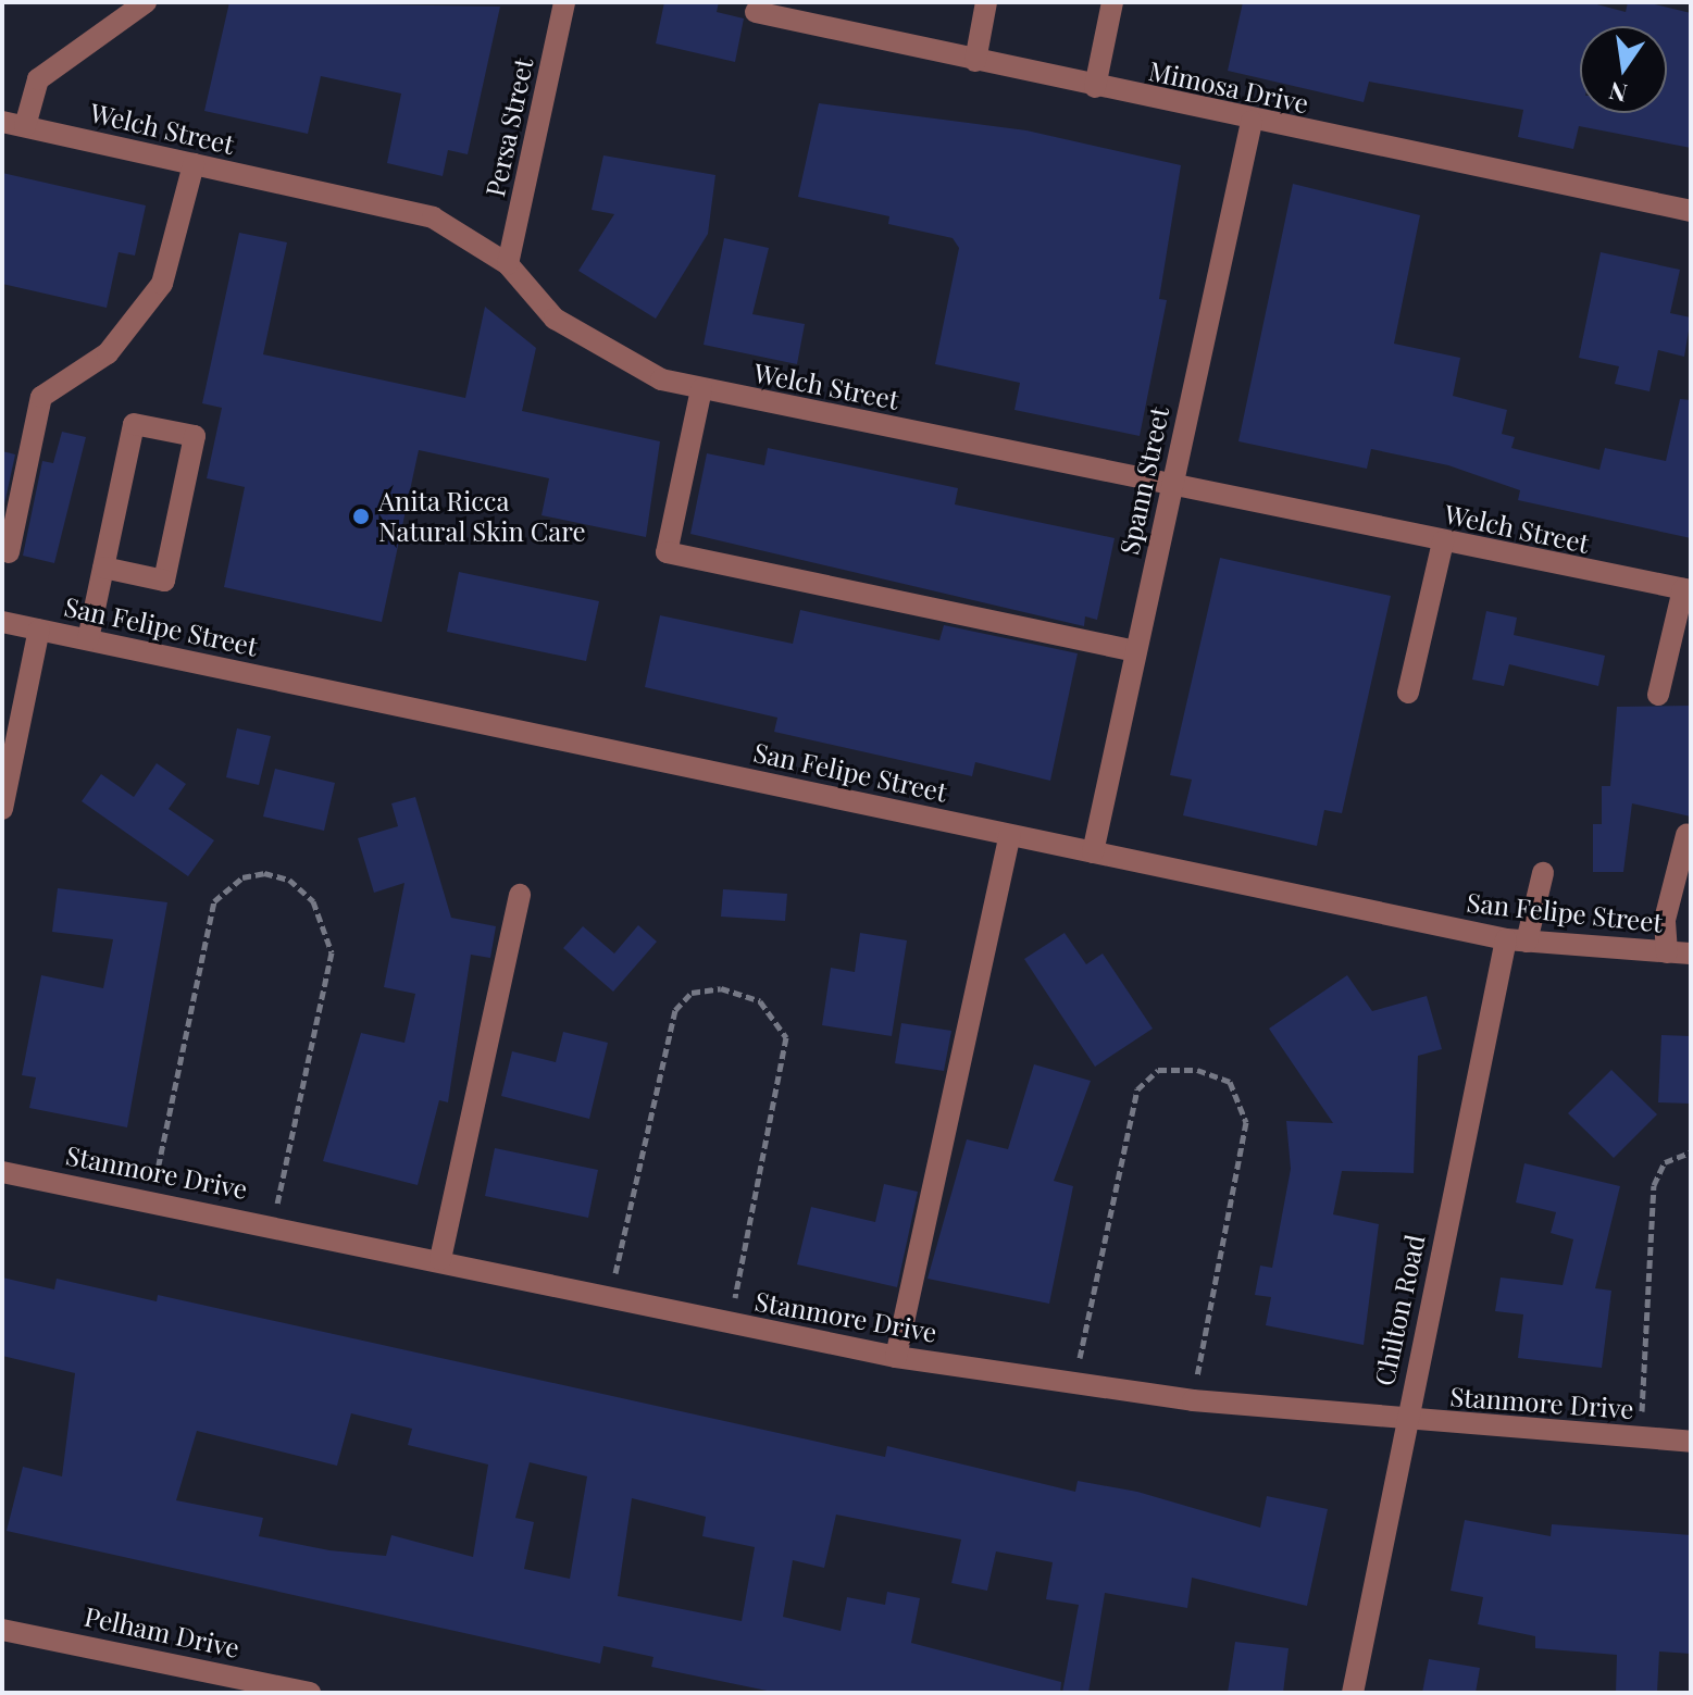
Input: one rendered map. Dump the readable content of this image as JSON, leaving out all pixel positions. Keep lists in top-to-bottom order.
{
  "streets": {
    "street": [
      "Mimosa Drive",
      "Persa Street",
      "Welch Street",
      "Spann Street",
      "San Felipe Street",
      "Stanmore Drive",
      "Chilton Road",
      "Pelham Drive"
    ]
  },
  "crossings": [
    ["Mimosa Drive", "Spann Street"],
    ["Persa Street", "Welch Street"],
    ["Welch Street", "Spann Street"],
    ["Spann Street", "San Felipe Street"],
    ["San Felipe Street", "Chilton Road"],
    ["Stanmore Drive", "Chilton Road"]
  ],
  "places": ["Anita Ricca Natural Skin Care"],
  "north": "bottom"
}
